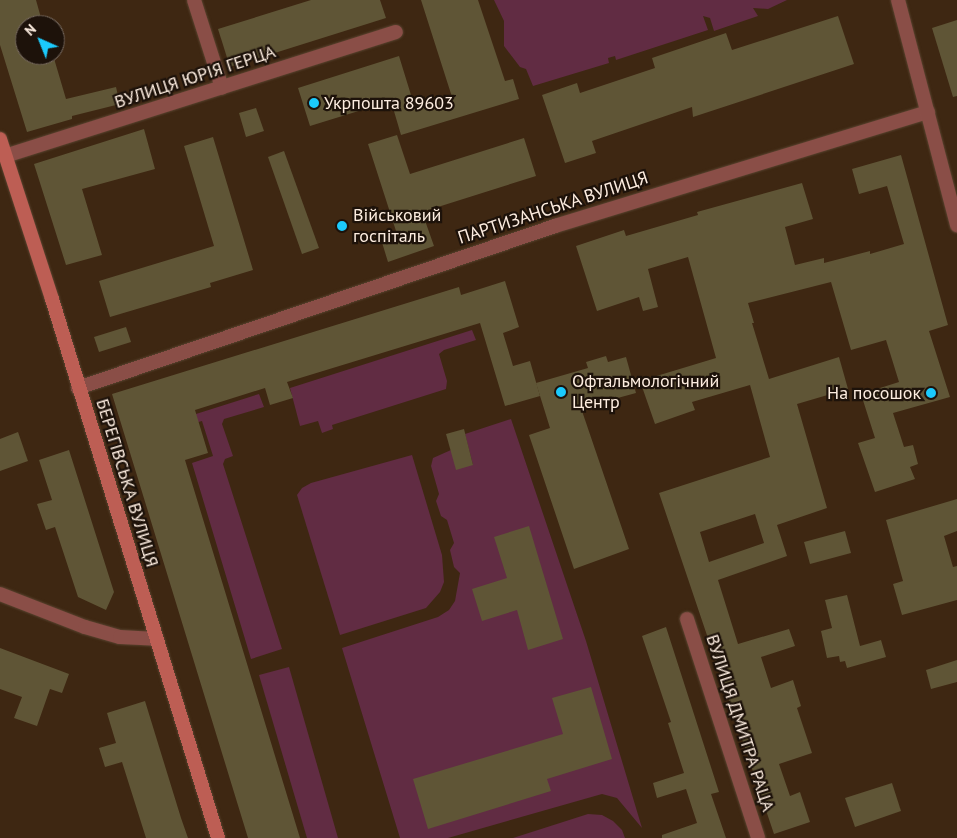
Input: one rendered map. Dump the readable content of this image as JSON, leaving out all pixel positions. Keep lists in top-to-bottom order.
{
  "streets": {
    "main road": ["БЕРЕГІВСЬКА ВУЛИЦЯ"],
    "street": ["ВУЛИЦЯ ЮРІЯ ГЕРЦА", "ПАРТИЗАНСЬКА ВУЛИЦЯ", "ВУЛИЦЯ ДМИТРА РАЦА"]
  },
  "crossings": [
    ["ВУЛИЦЯ ЮРІЯ ГЕРЦА", "БЕРЕГІВСЬКА ВУЛИЦЯ"],
    ["ПАРТИЗАНСЬКА ВУЛИЦЯ", "БЕРЕГІВСЬКА ВУЛИЦЯ"]
  ],
  "places": [
    "Укрпошта 89603",
    "Військовий госпіталь",
    "Офтальмологічний Центр",
    "На посошок"
  ],
  "north": "top left"
}
